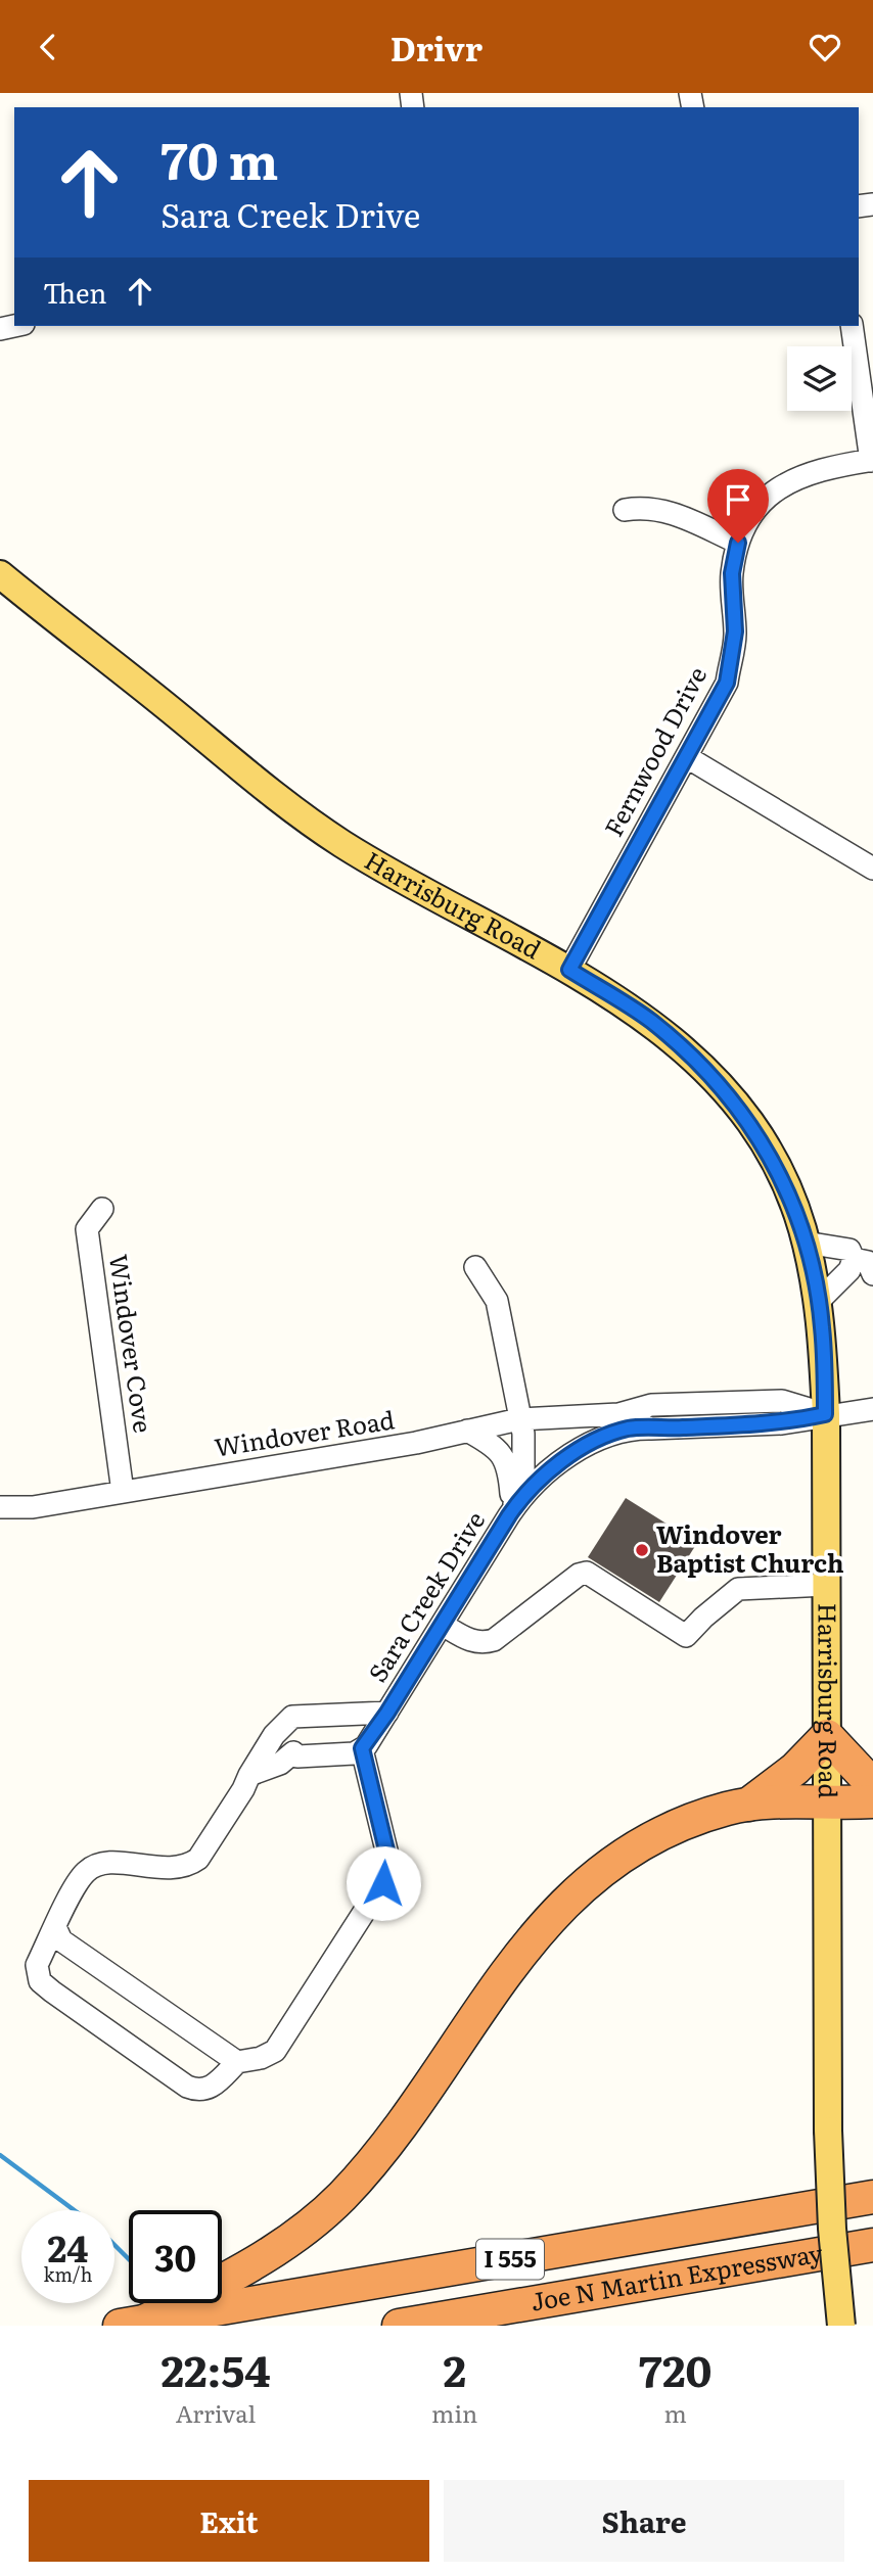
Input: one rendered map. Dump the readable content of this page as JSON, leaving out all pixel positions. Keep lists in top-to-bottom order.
{
  "streets": {
    "highway": ["I 555", "Joe N Martin Expressway"],
    "main road": ["Harrisburg Road"],
    "street": [
      "Fernwood Drive",
      "Windover Cove",
      "Windover Road",
      "Sara Creek Drive"
    ]
  },
  "crossings": [
    ["Fernwood Drive", "Harrisburg Road"],
    ["Harrisburg Road", "Windover Road"],
    ["Windover Cove", "Windover Road"],
    ["Windover Road", "Sara Creek Drive"]
  ],
  "places": ["Windover Baptist Church"],
  "page": {
    "header": "Drivr",
    "turn": ["70 m", "Sara Creek Drive"],
    "then": "Then",
    "speed": "24 km/h",
    "limit": "30",
    "eta": [
      "22:54",
      "Arrival",
      "2",
      "min",
      "720",
      "m"
    ],
    "buttons": ["Exit", "Share"]
  }
}
